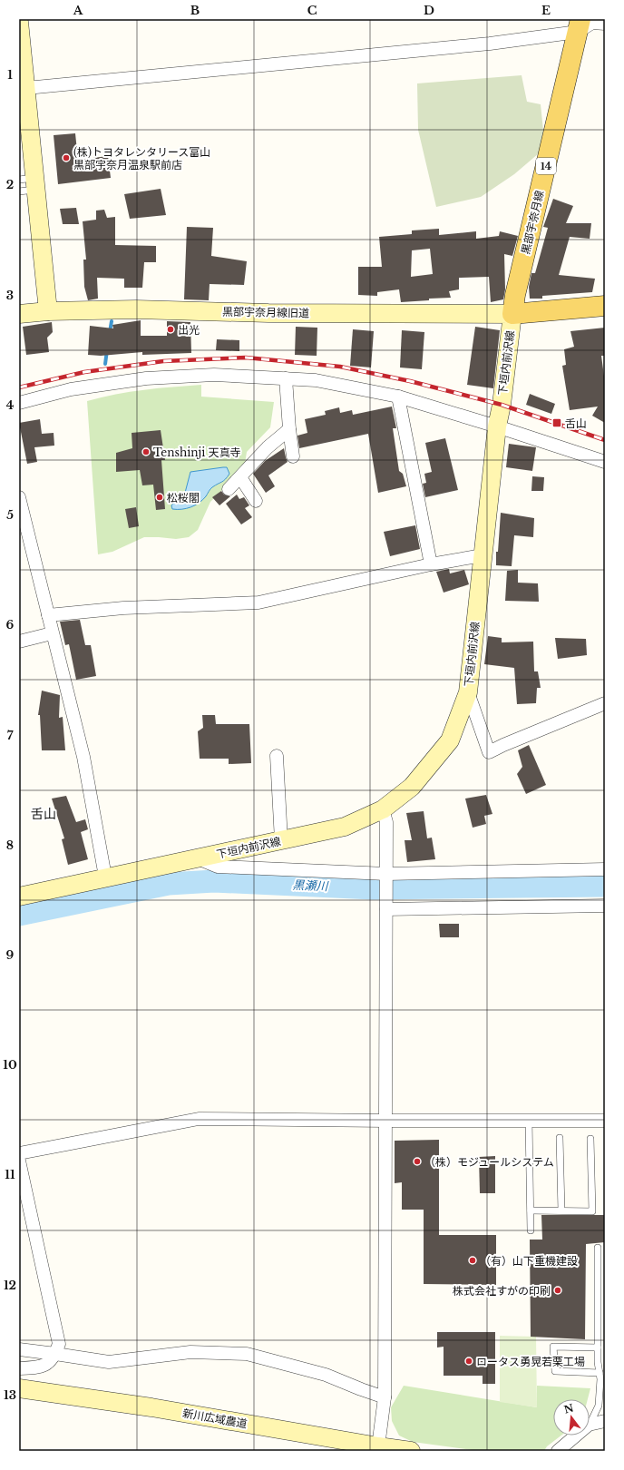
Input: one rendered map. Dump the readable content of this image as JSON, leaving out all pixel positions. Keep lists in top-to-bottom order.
{
  "streets": {
    "main road": ["14", "黒部宇奈月線"],
    "street": ["黒部宇奈月線旧道", "下垣内前沢線", "新川広域農道"]
  },
  "crossings": [
    ["黒部宇奈月線", "黒部宇奈月線旧道"],
    ["黒部宇奈月線", "下垣内前沢線"],
    ["黒部宇奈月線旧道", "下垣内前沢線"]
  ],
  "districts": ["舌山"],
  "water": ["黒瀬川"],
  "places": {
    "other": [
      "(株)トヨタレンタリース富山 黒部宇奈月温泉駅前店",
      "出光",
      "Tenshinji 天真寺",
      "松桜閣",
      "（株）モジュールシステム",
      "（有）山下重機建設",
      "株式会社すがの印刷",
      "ロータス勇晃若栗工場"
    ],
    "transit": ["舌山"]
  },
  "north": "top",
  "grid": {
    "columns": [
      "A",
      "B",
      "C",
      "D",
      "E"
    ],
    "rows": [
      "1",
      "2",
      "3",
      "4",
      "5",
      "6",
      "7",
      "8",
      "9",
      "10",
      "11",
      "12",
      "13"
    ]
  }
}
